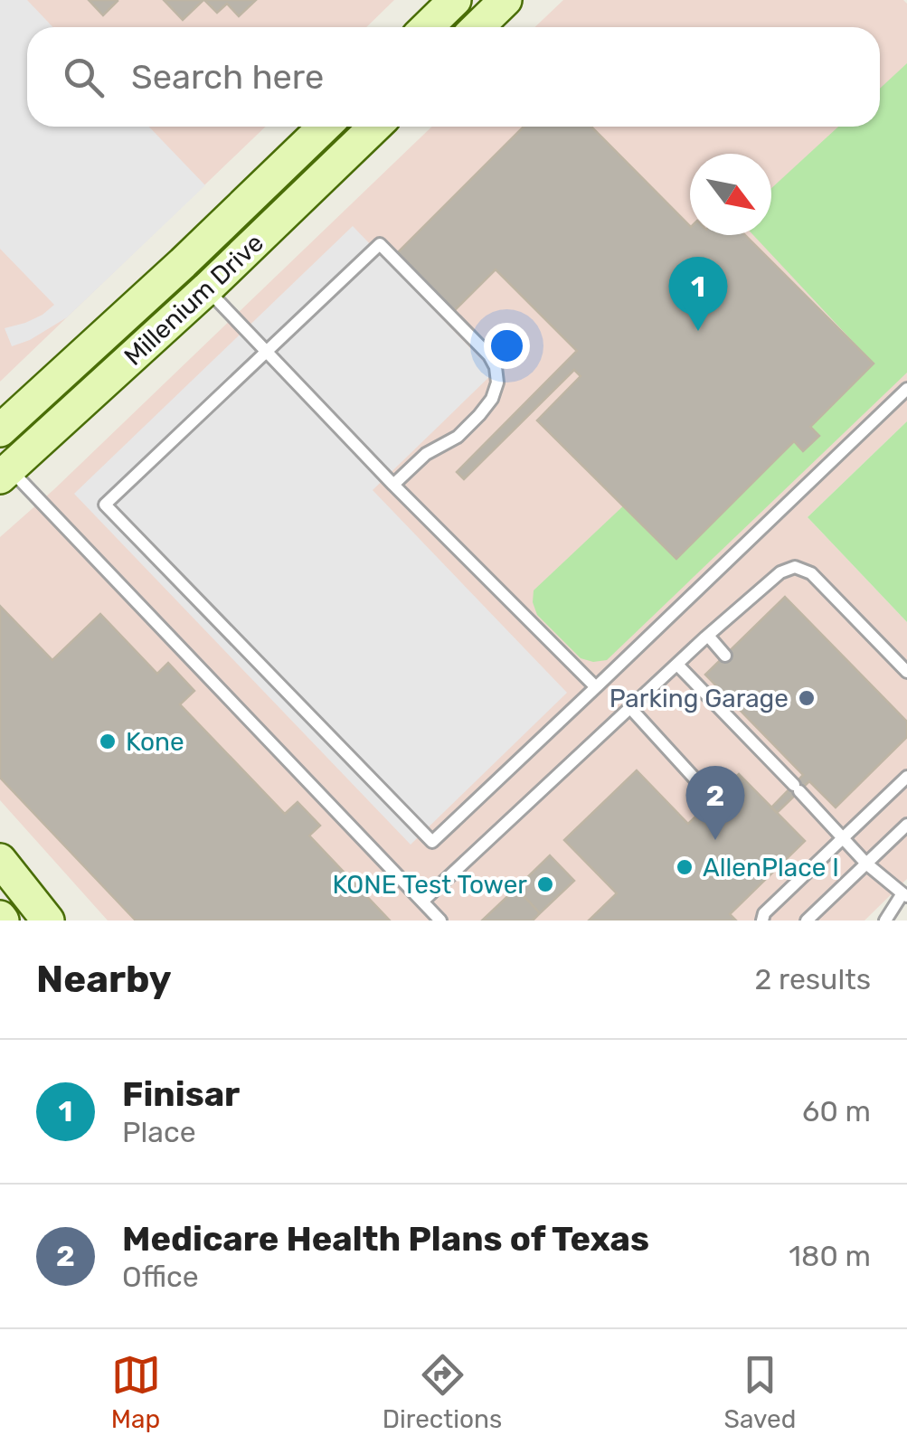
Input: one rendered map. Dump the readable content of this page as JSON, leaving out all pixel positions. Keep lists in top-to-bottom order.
{
  "streets": {
    "street": ["Millenium Drive"]
  },
  "places": [
    "Parking Garage",
    "Kone",
    "AllenPlace I",
    "KONE Test Tower"
  ],
  "north": "bottom right",
  "page": {
    "search": "Search here",
    "pins": ["1", "2"],
    "heading": ["Nearby", "2 results"],
    "list": [
      {
        "mark": "1",
        "name": "Finisar",
        "note": "Place",
        "value": "60 m"
      },
      {
        "mark": "2",
        "name": "Medicare Health Plans of Texas",
        "note": "Office",
        "value": "180 m"
      }
    ],
    "nav": ["Map", "Directions", "Saved"]
  }
}
